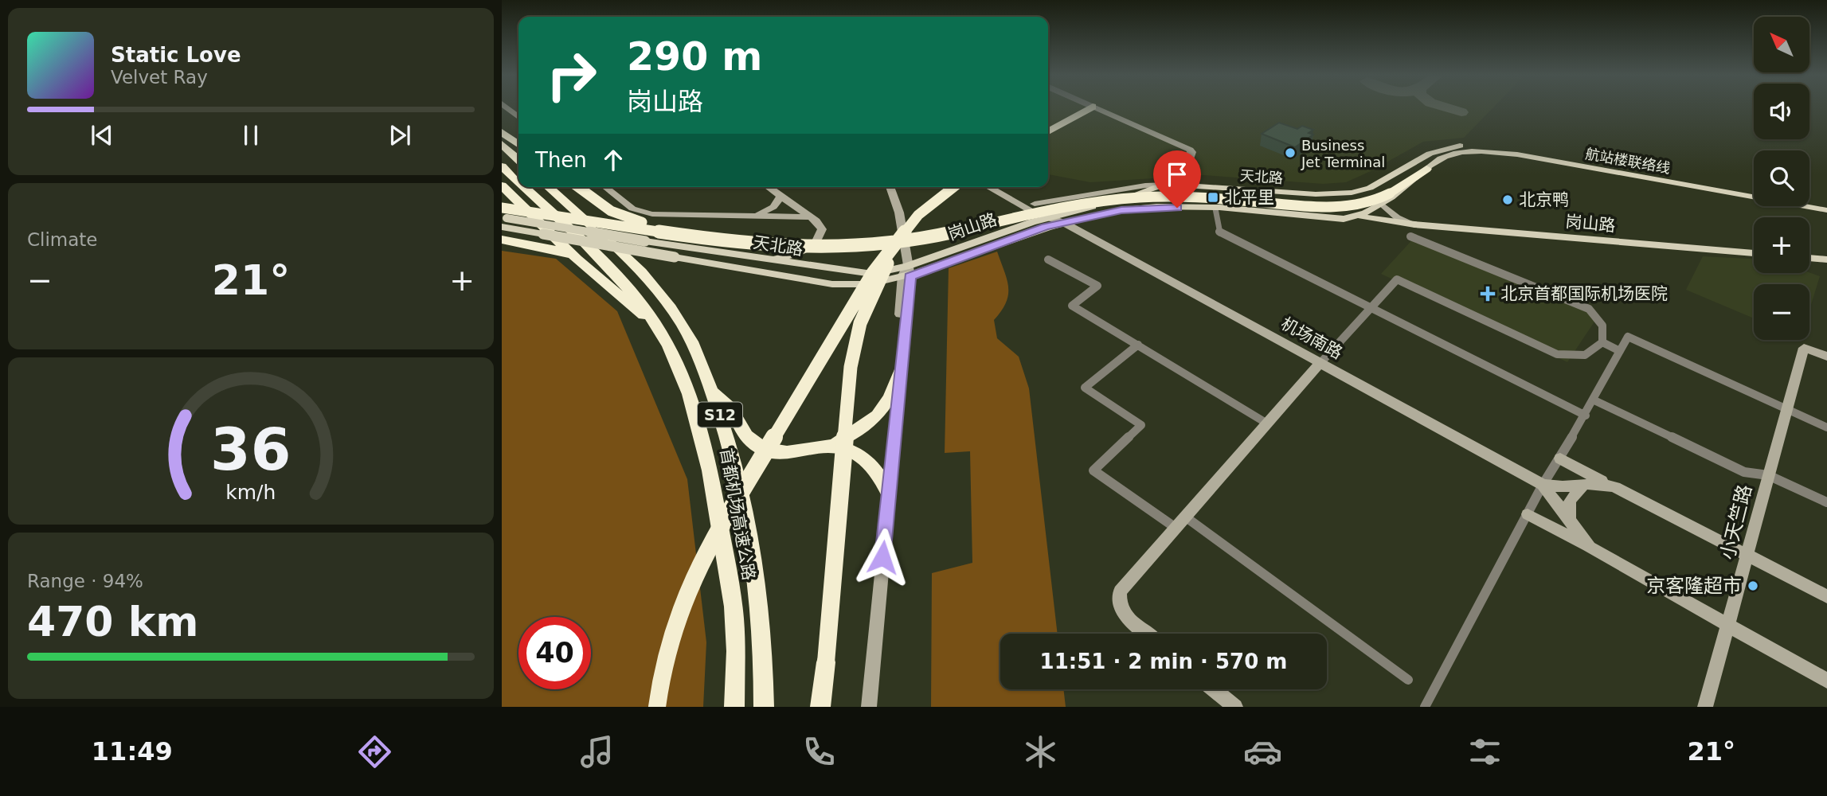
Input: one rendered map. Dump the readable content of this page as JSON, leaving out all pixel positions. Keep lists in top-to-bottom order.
{
  "streets": {
    "highway": ["S12", "首都机场高速公路"],
    "main road": ["航站楼联络线", "天北路", "岗山路"],
    "street": ["机场南路", "小天竺路"]
  },
  "crossings": [
    ["航站楼联络线", "天北路"],
    ["航站楼联络线", "岗山路"],
    ["天北路", "岗山路"],
    ["天北路", "机场南路"],
    ["岗山路", "机场南路"],
    ["机场南路", "小天竺路"]
  ],
  "places": {
    "other": ["Business Jet Terminal", "北京鸭", "京客隆超市"],
    "transit": ["北平里"],
    "health": ["北京首都国际机场医院"]
  },
  "north": "top left",
  "page": {
    "map_buttons": ["+", "−"],
    "turn": ["290 m", "岗山路"],
    "song": ["Static Love", "Velvet Ray"],
    "then": "Then",
    "tile": [
      "Climate",
      ["Range · 94%", "470 km"]
    ],
    "heat": ["−", "21°", "+"],
    "limit": "40",
    "trip": "11:51 · 2 min · 570 m",
    "tabs": ["11:49", "21°"],
    "gauge": ["36", "km/h"]
  }
}
